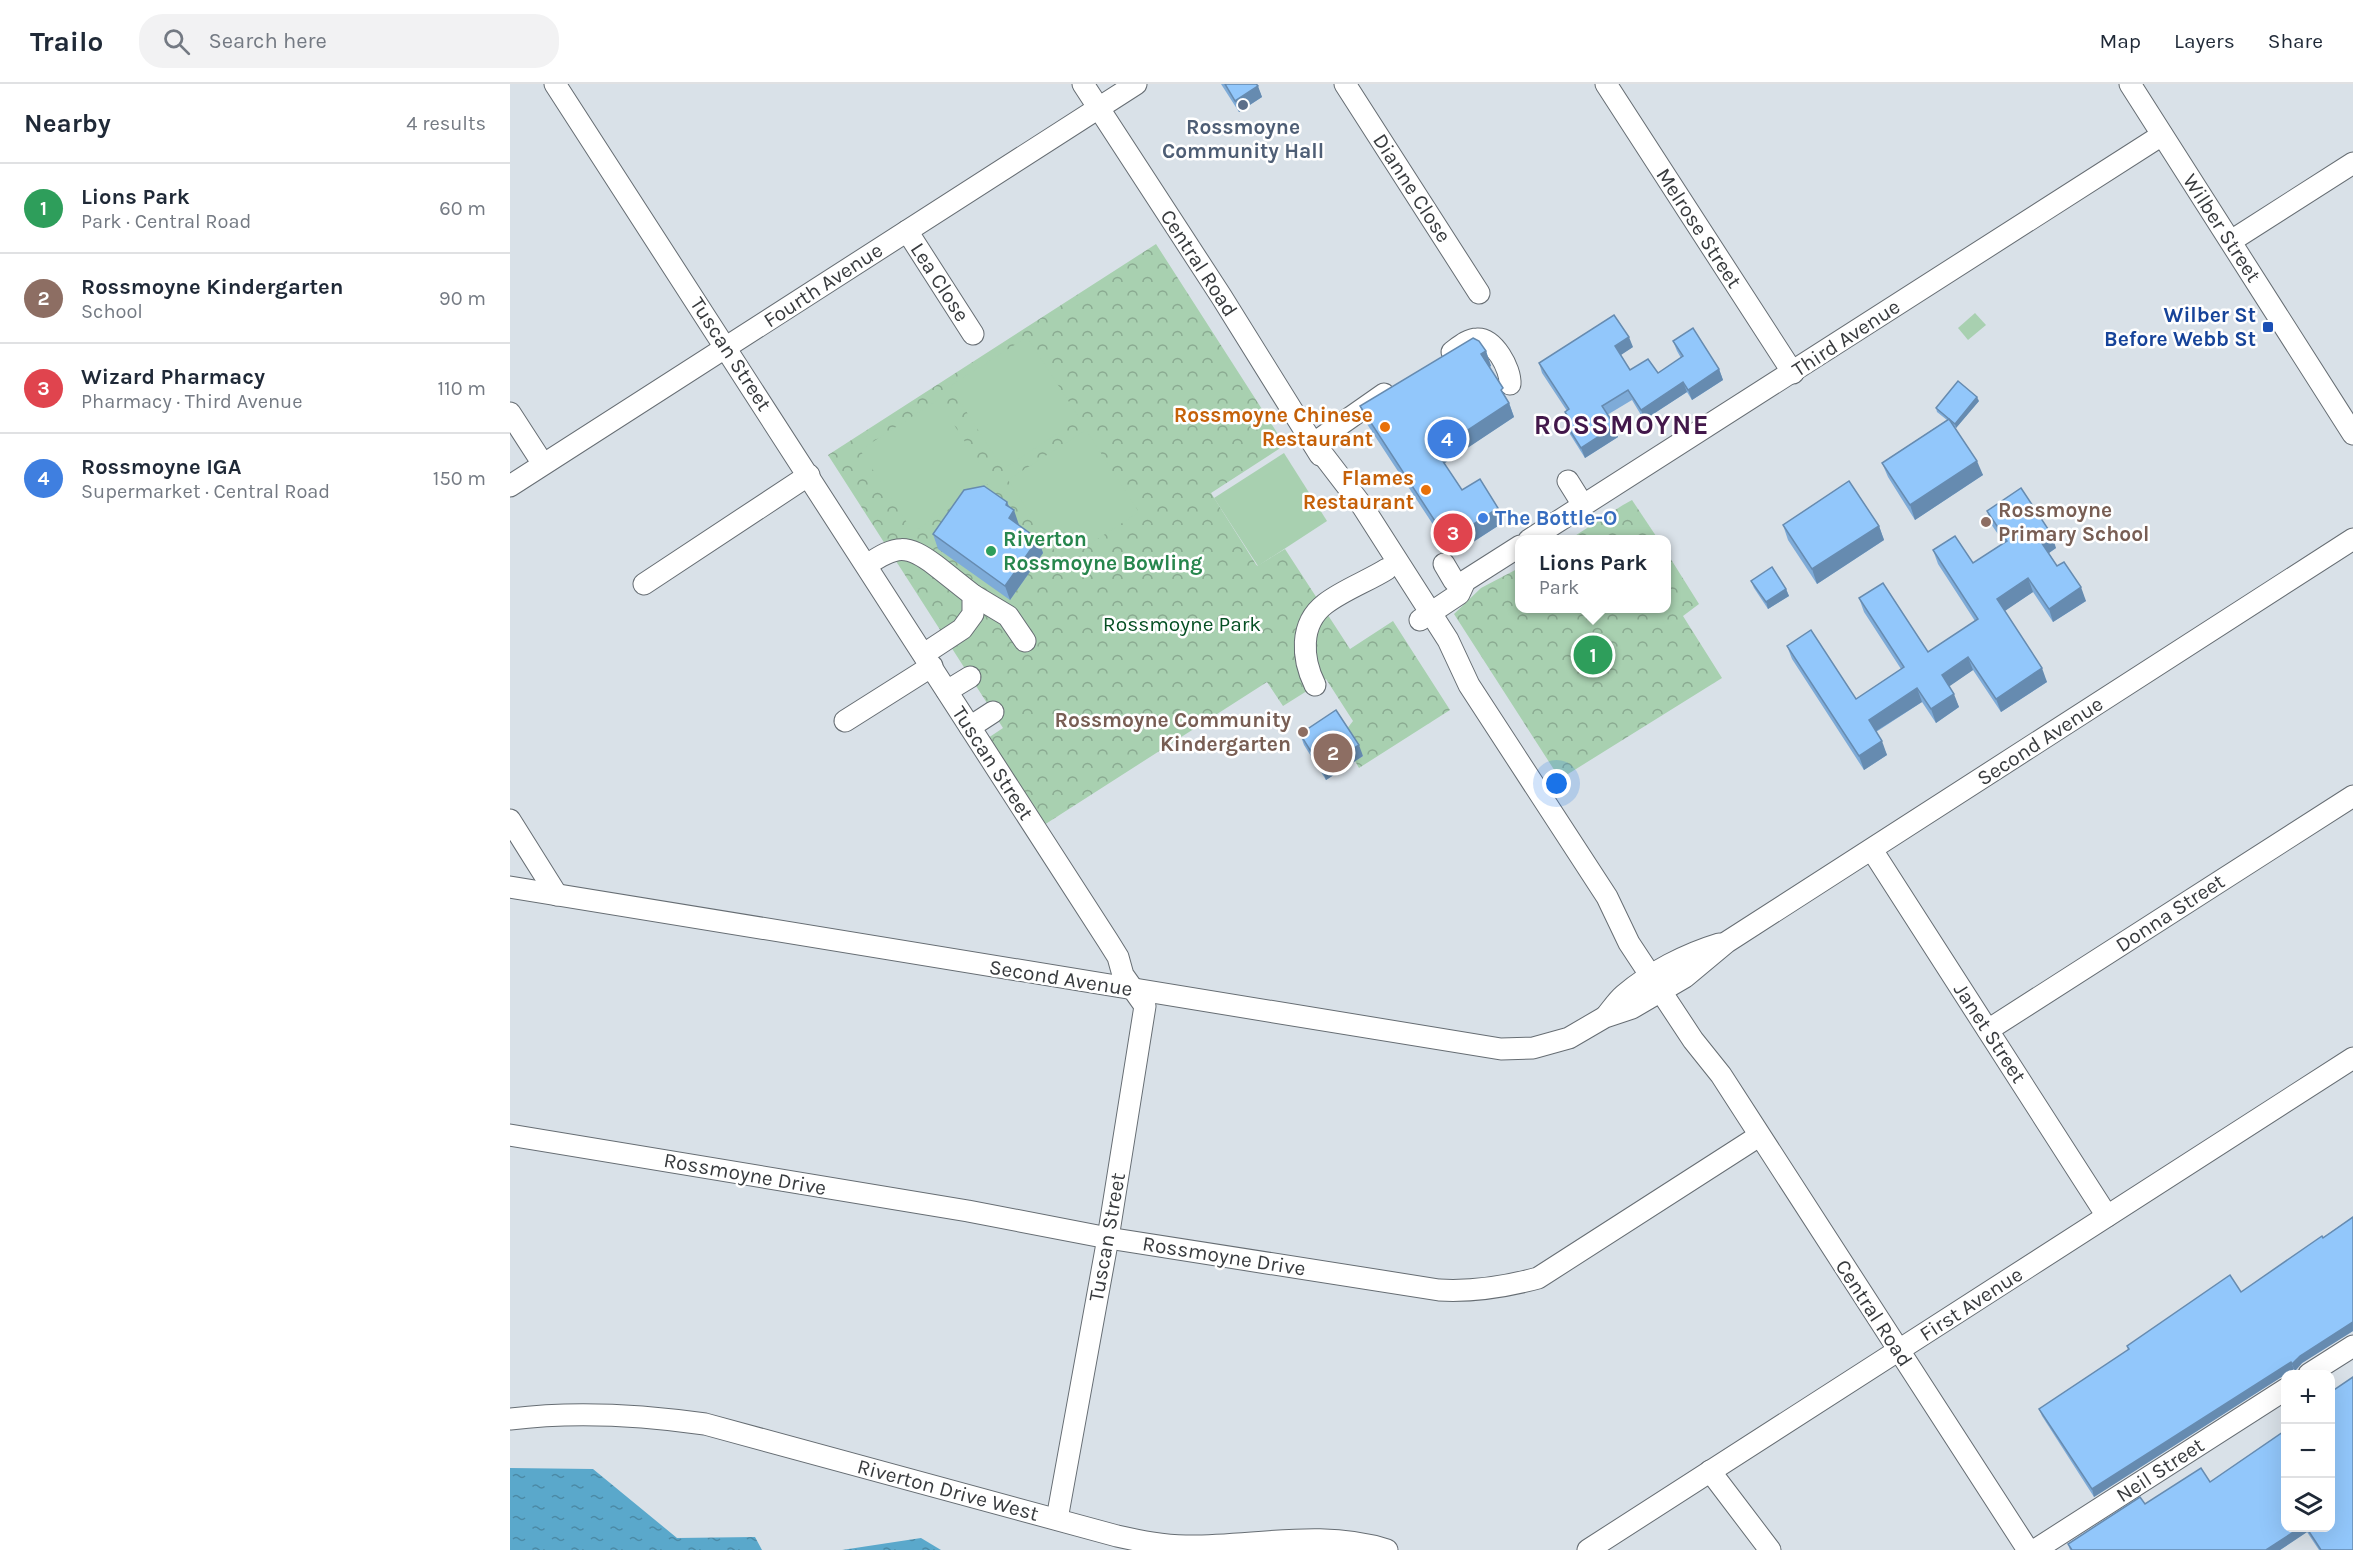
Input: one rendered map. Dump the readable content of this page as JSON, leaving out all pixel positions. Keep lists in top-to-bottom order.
{
  "streets": {
    "street": [
      "Dianne Close",
      "Melrose Street",
      "Wilber Street",
      "Central Road",
      "Lea Close",
      "Fourth Avenue",
      "Third Avenue",
      "Tuscan Street",
      "Second Avenue",
      "Donna Street",
      "Janet Street",
      "Rossmoyne Drive",
      "First Avenue",
      "Neil Street",
      "Riverton Drive West"
    ]
  },
  "crossings": [
    ["Melrose Street", "Third Avenue"],
    ["Wilber Street", "Third Avenue"],
    ["Central Road", "Fourth Avenue"],
    ["Central Road", "Second Avenue"],
    ["Central Road", "Rossmoyne Drive"],
    ["Central Road", "First Avenue"],
    ["Lea Close", "Fourth Avenue"],
    ["Fourth Avenue", "Tuscan Street"],
    ["Tuscan Street", "Second Avenue"],
    ["Tuscan Street", "Rossmoyne Drive"],
    ["Tuscan Street", "Riverton Drive West"],
    ["Second Avenue", "Janet Street"],
    ["Donna Street", "Janet Street"],
    ["Janet Street", "First Avenue"]
  ],
  "districts": ["ROSSMOYNE"],
  "parks": ["Rossmoyne Park"],
  "places": {
    "other": [
      "Rossmoyne Community Hall",
      "Rossmoyne Chinese Restaurant",
      "Flames Restaurant",
      "The Bottle-O",
      "Rossmoyne Primary School",
      "Riverton Rossmoyne Bowling",
      "Rossmoyne Community Kindergarten"
    ],
    "transit": ["Wilber St Before Webb St"]
  },
  "page": {
    "header": "Trailo",
    "search": "Search here",
    "nav": ["Map", "Layers", "Share"],
    "heading": ["Nearby", "4 results"],
    "list": [
      {
        "mark": "1",
        "name": "Lions Park",
        "note": "Park · Central Road",
        "value": "60 m"
      },
      {
        "mark": "2",
        "name": "Rossmoyne Kindergarten",
        "note": "School",
        "value": "90 m"
      },
      {
        "mark": "3",
        "name": "Wizard Pharmacy",
        "note": "Pharmacy · Third Avenue",
        "value": "110 m"
      },
      {
        "mark": "4",
        "name": "Rossmoyne IGA",
        "note": "Supermarket · Central Road",
        "value": "150 m"
      }
    ],
    "pins": [
      "4",
      "3",
      "1",
      "2"
    ],
    "popup": ["Lions Park", "Park"],
    "map_buttons": ["+", "−"]
  }
}
